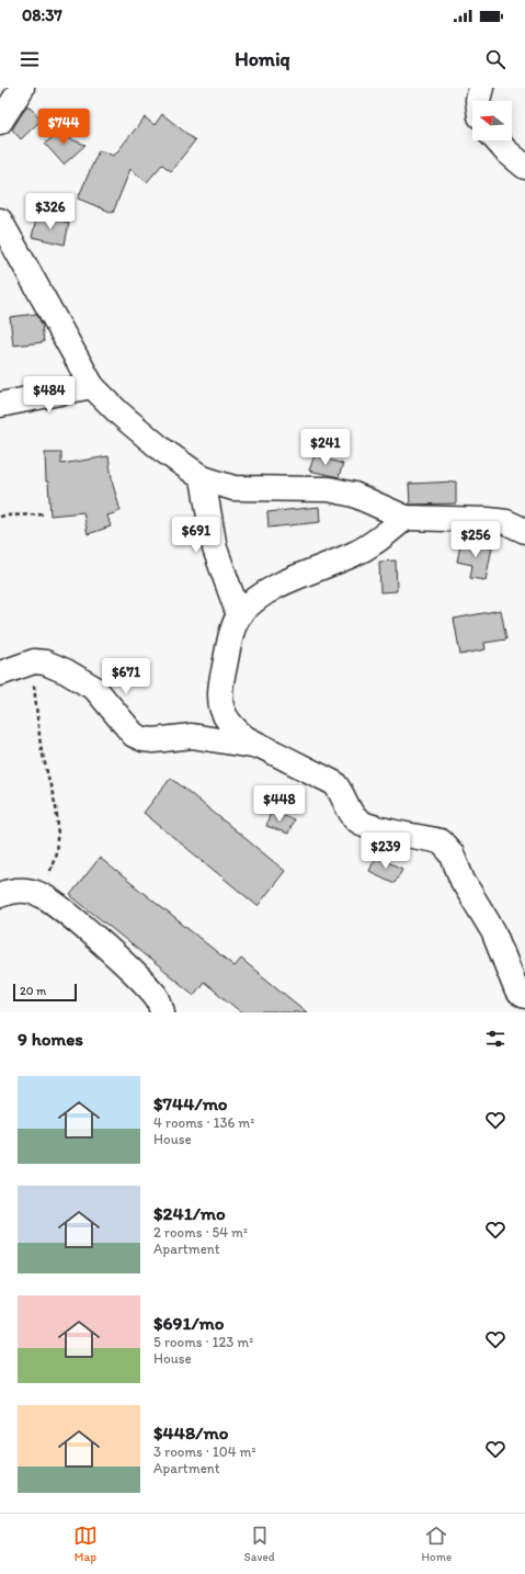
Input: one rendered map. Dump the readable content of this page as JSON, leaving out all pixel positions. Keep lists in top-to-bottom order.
{
  "scale_bar": "20 m",
  "north": "left",
  "page": {
    "status": "08:37",
    "header": "Homiq",
    "price": [
      "$744",
      "$326",
      "$484",
      "$241",
      "$691",
      "$256",
      "$671",
      "$448",
      "$239"
    ],
    "scale": "20 m",
    "heading": "9 homes",
    "list": [
      {
        "name": "$744/mo",
        "note": "4 rooms · 136 m² · House"
      },
      {
        "name": "$241/mo",
        "note": "2 rooms · 54 m² · Apartment"
      },
      {
        "name": "$691/mo",
        "note": "5 rooms · 123 m² · House"
      },
      {
        "name": "$448/mo",
        "note": "3 rooms · 104 m² · Apartment"
      }
    ],
    "tabs": ["Map", "Saved", "Home"]
  }
}
